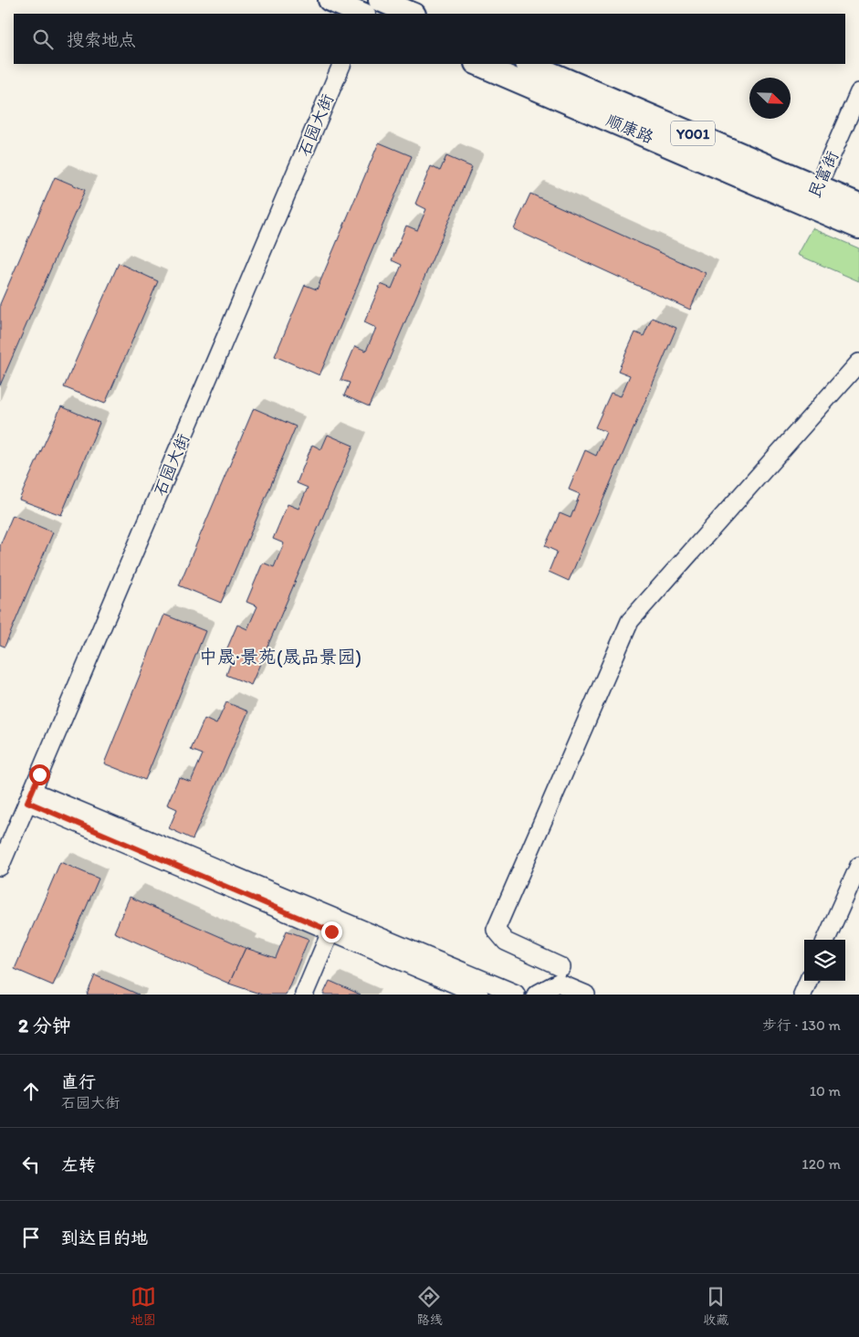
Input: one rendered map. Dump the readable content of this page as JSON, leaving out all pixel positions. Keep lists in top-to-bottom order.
{
  "streets": {
    "main road": ["顺康路", "Y001"],
    "street": ["石园大街", "民富街"]
  },
  "crossings": [
    ["顺康路", "民富街"]
  ],
  "districts": ["中晟·景苑(晟品景园)"],
  "north": "bottom right",
  "page": {
    "search": "搜索地点",
    "heading": ["2 分钟", "步行 · 130 m"],
    "list": [
      ["直行", "石园大街", "10 m"],
      ["左转", "120 m"],
      "到达目的地"
    ],
    "nav": ["地图", "路线", "收藏"]
  }
}
